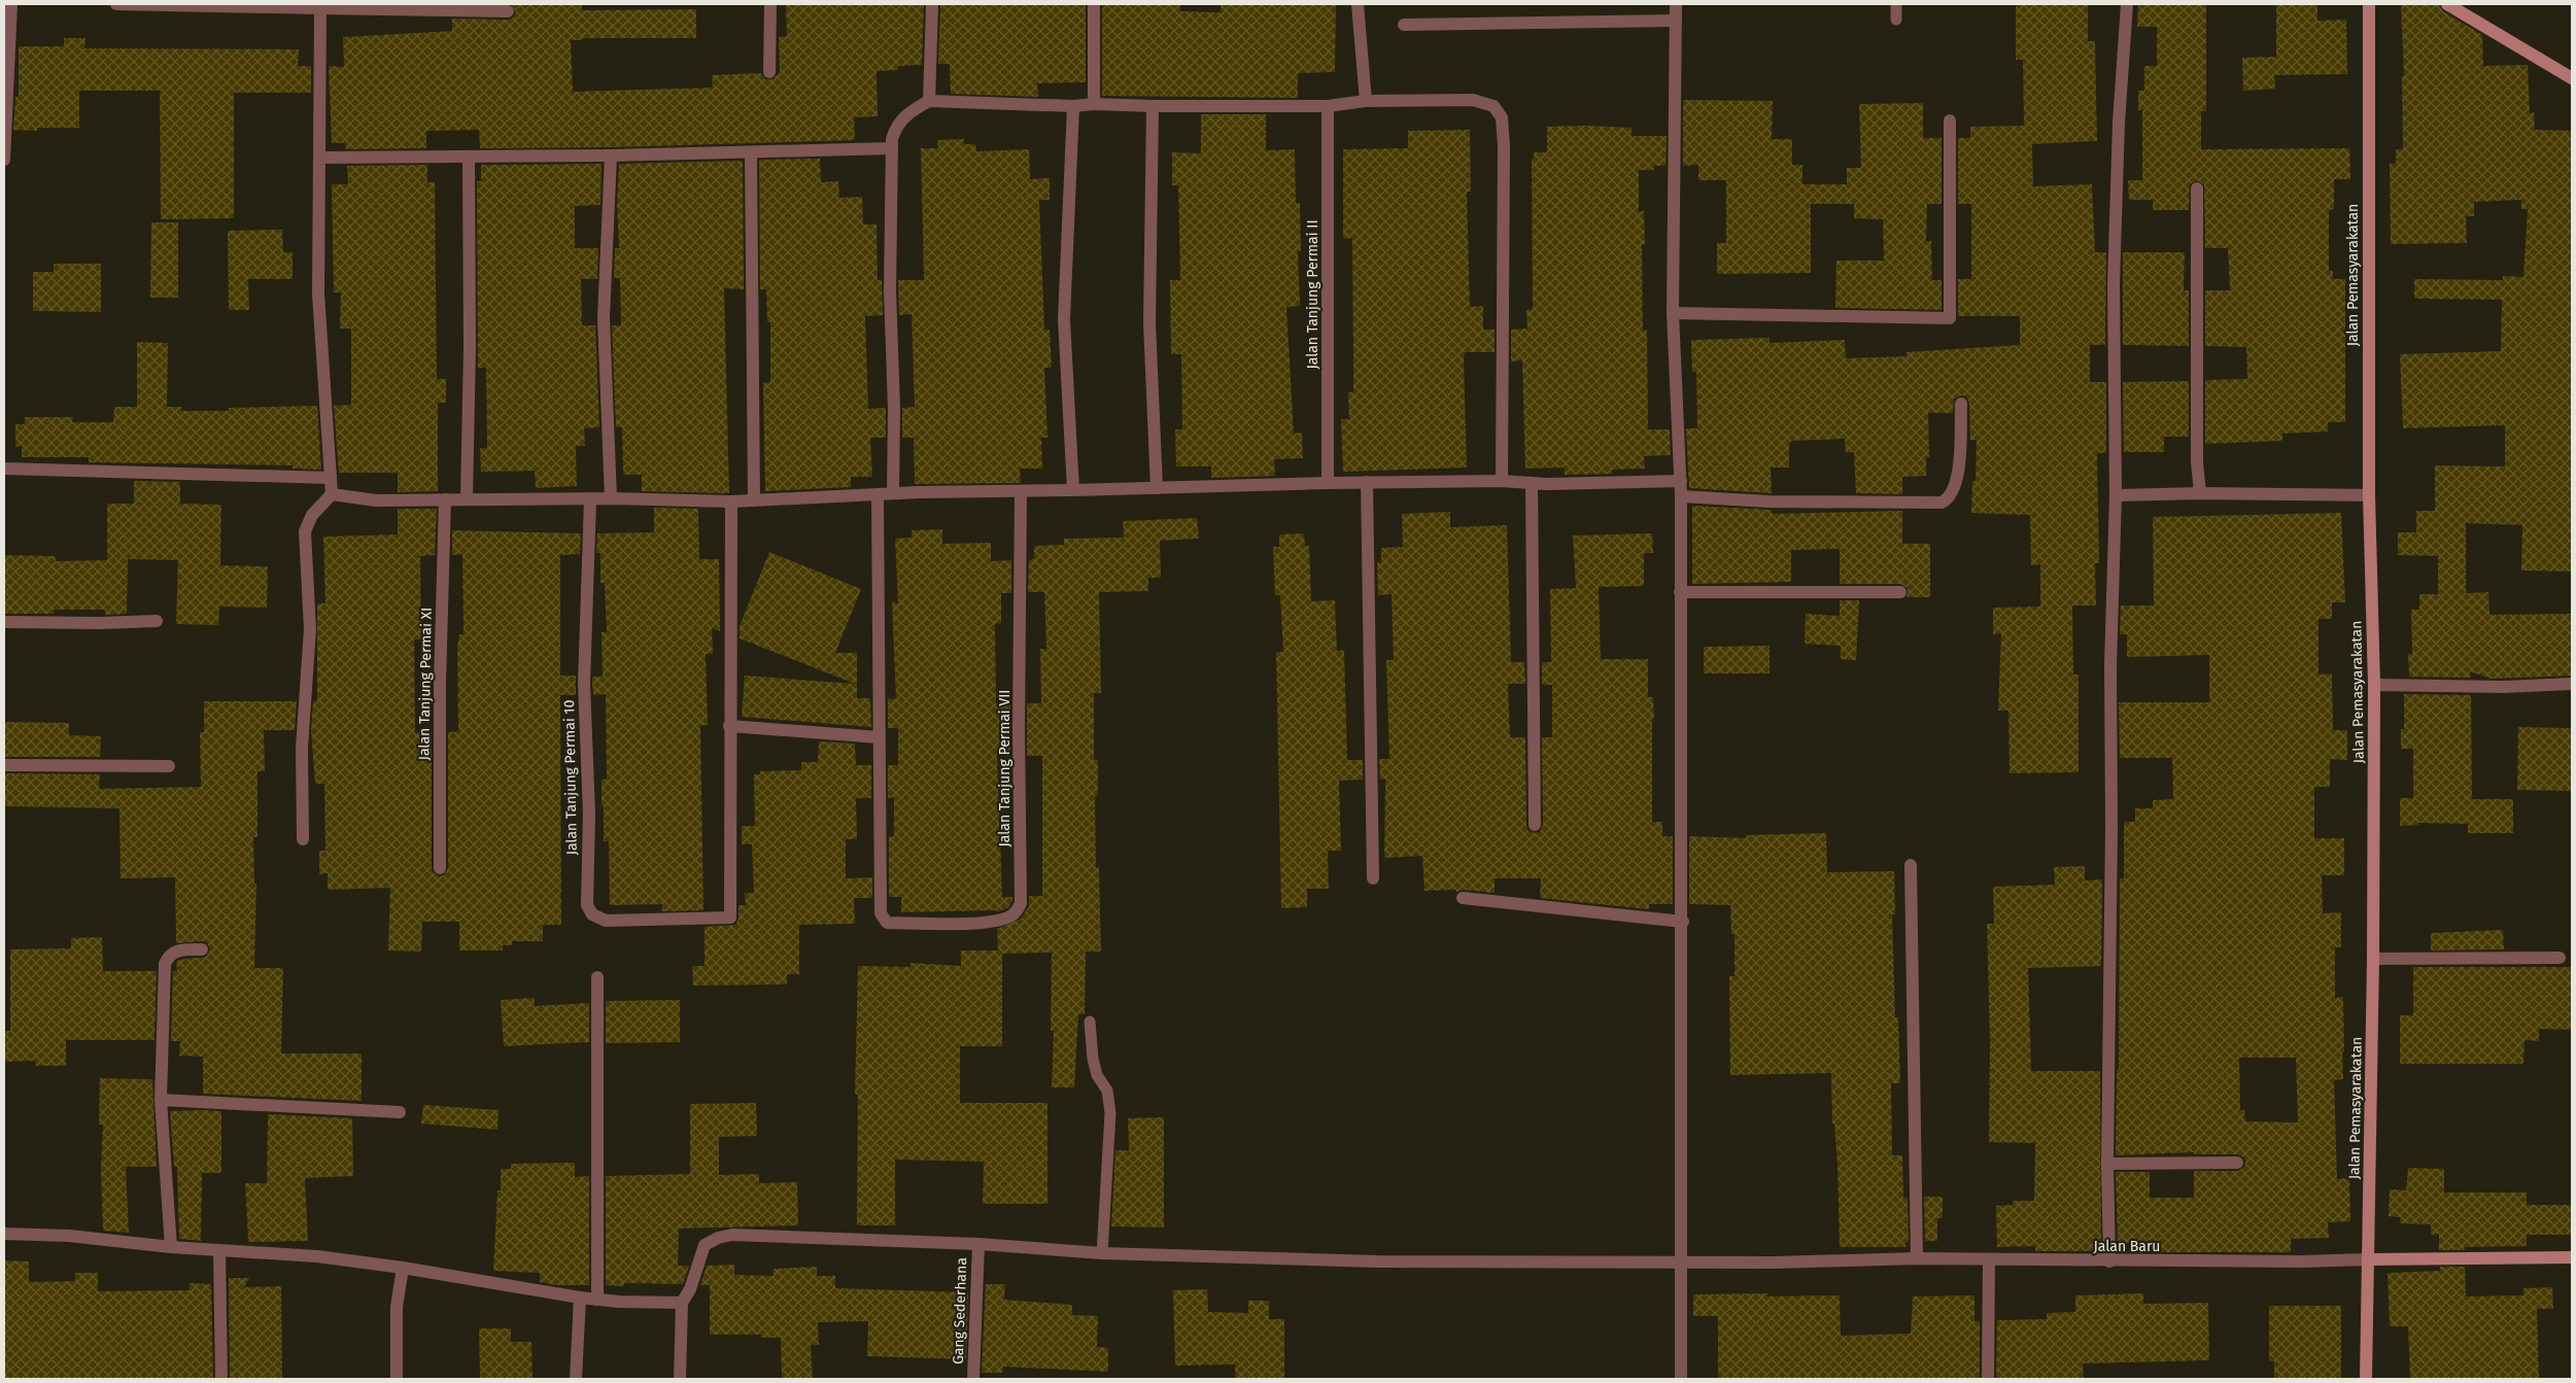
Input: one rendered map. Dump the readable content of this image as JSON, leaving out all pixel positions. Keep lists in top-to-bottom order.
{
  "streets": {
    "street": [
      "Jalan Pemasyarakatan",
      "Jalan Tanjung Permai II",
      "Jalan Tanjung Permai XI",
      "Jalan Tanjung Permai VII",
      "Jalan Tanjung Permai 10",
      "Jalan Baru",
      "Gang Sederhana"
    ]
  },
  "crossings": [
    ["Jalan Pemasyarakatan", "Jalan Baru"],
    ["Jalan Baru", "Gang Sederhana"]
  ]
}
